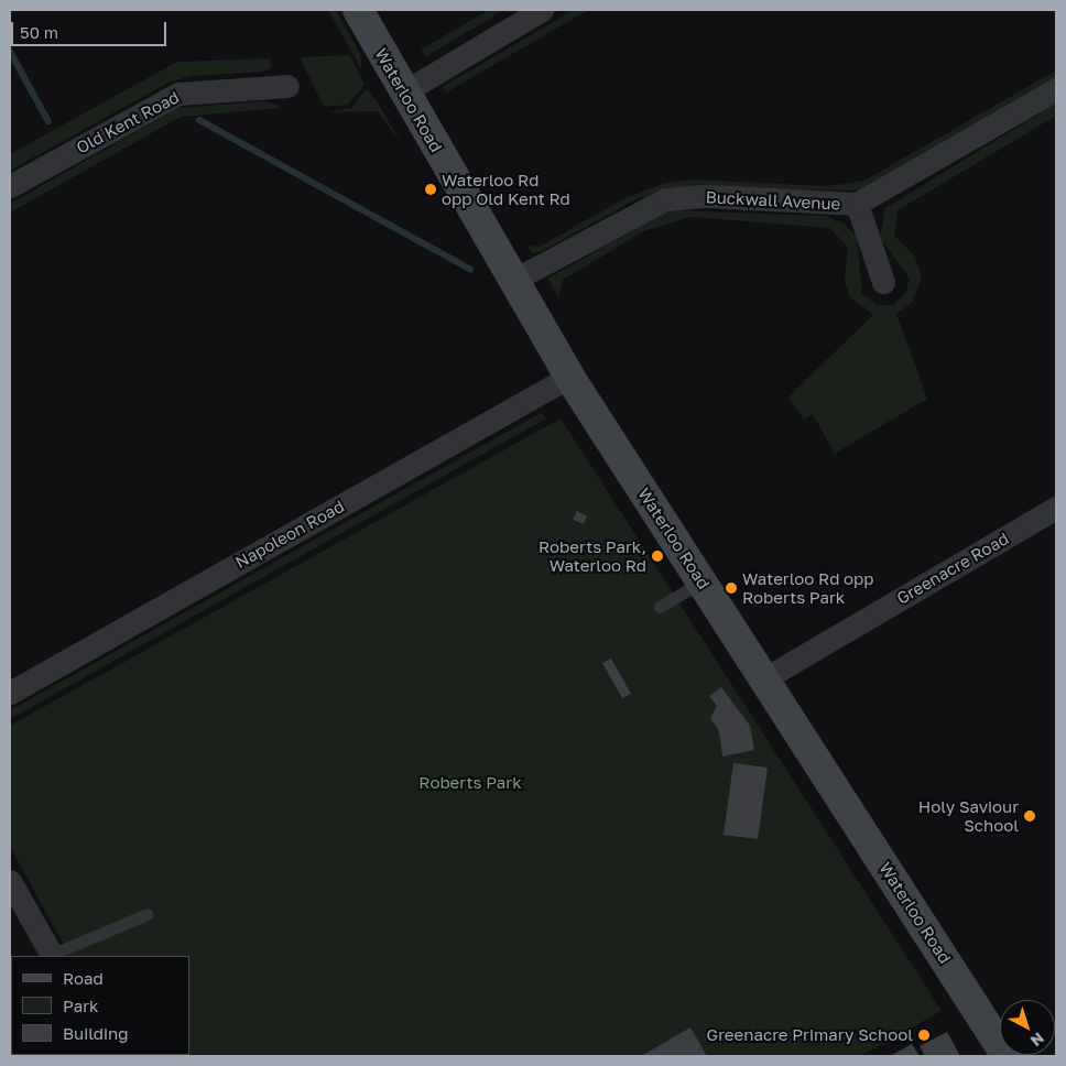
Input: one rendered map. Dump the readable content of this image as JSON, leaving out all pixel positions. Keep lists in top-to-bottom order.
{
  "streets": {
    "main road": ["Waterloo Road"],
    "street": [
      "Old Kent Road",
      "Buckwall Avenue",
      "Napoleon Road",
      "Greenacre Road"
    ]
  },
  "crossings": [
    ["Waterloo Road", "Buckwall Avenue"],
    ["Waterloo Road", "Napoleon Road"],
    ["Waterloo Road", "Greenacre Road"]
  ],
  "parks": ["Roberts Park"],
  "places": [
    "Waterloo Rd opp Old Kent Rd",
    "Roberts Park, Waterloo Rd",
    "Waterloo Rd opp Roberts Park",
    "Holy Saviour School",
    "Greenacre Primary School"
  ],
  "legend": ["Road", "Park", "Building"],
  "scale_bar": "50 m",
  "north": "bottom right"
}
